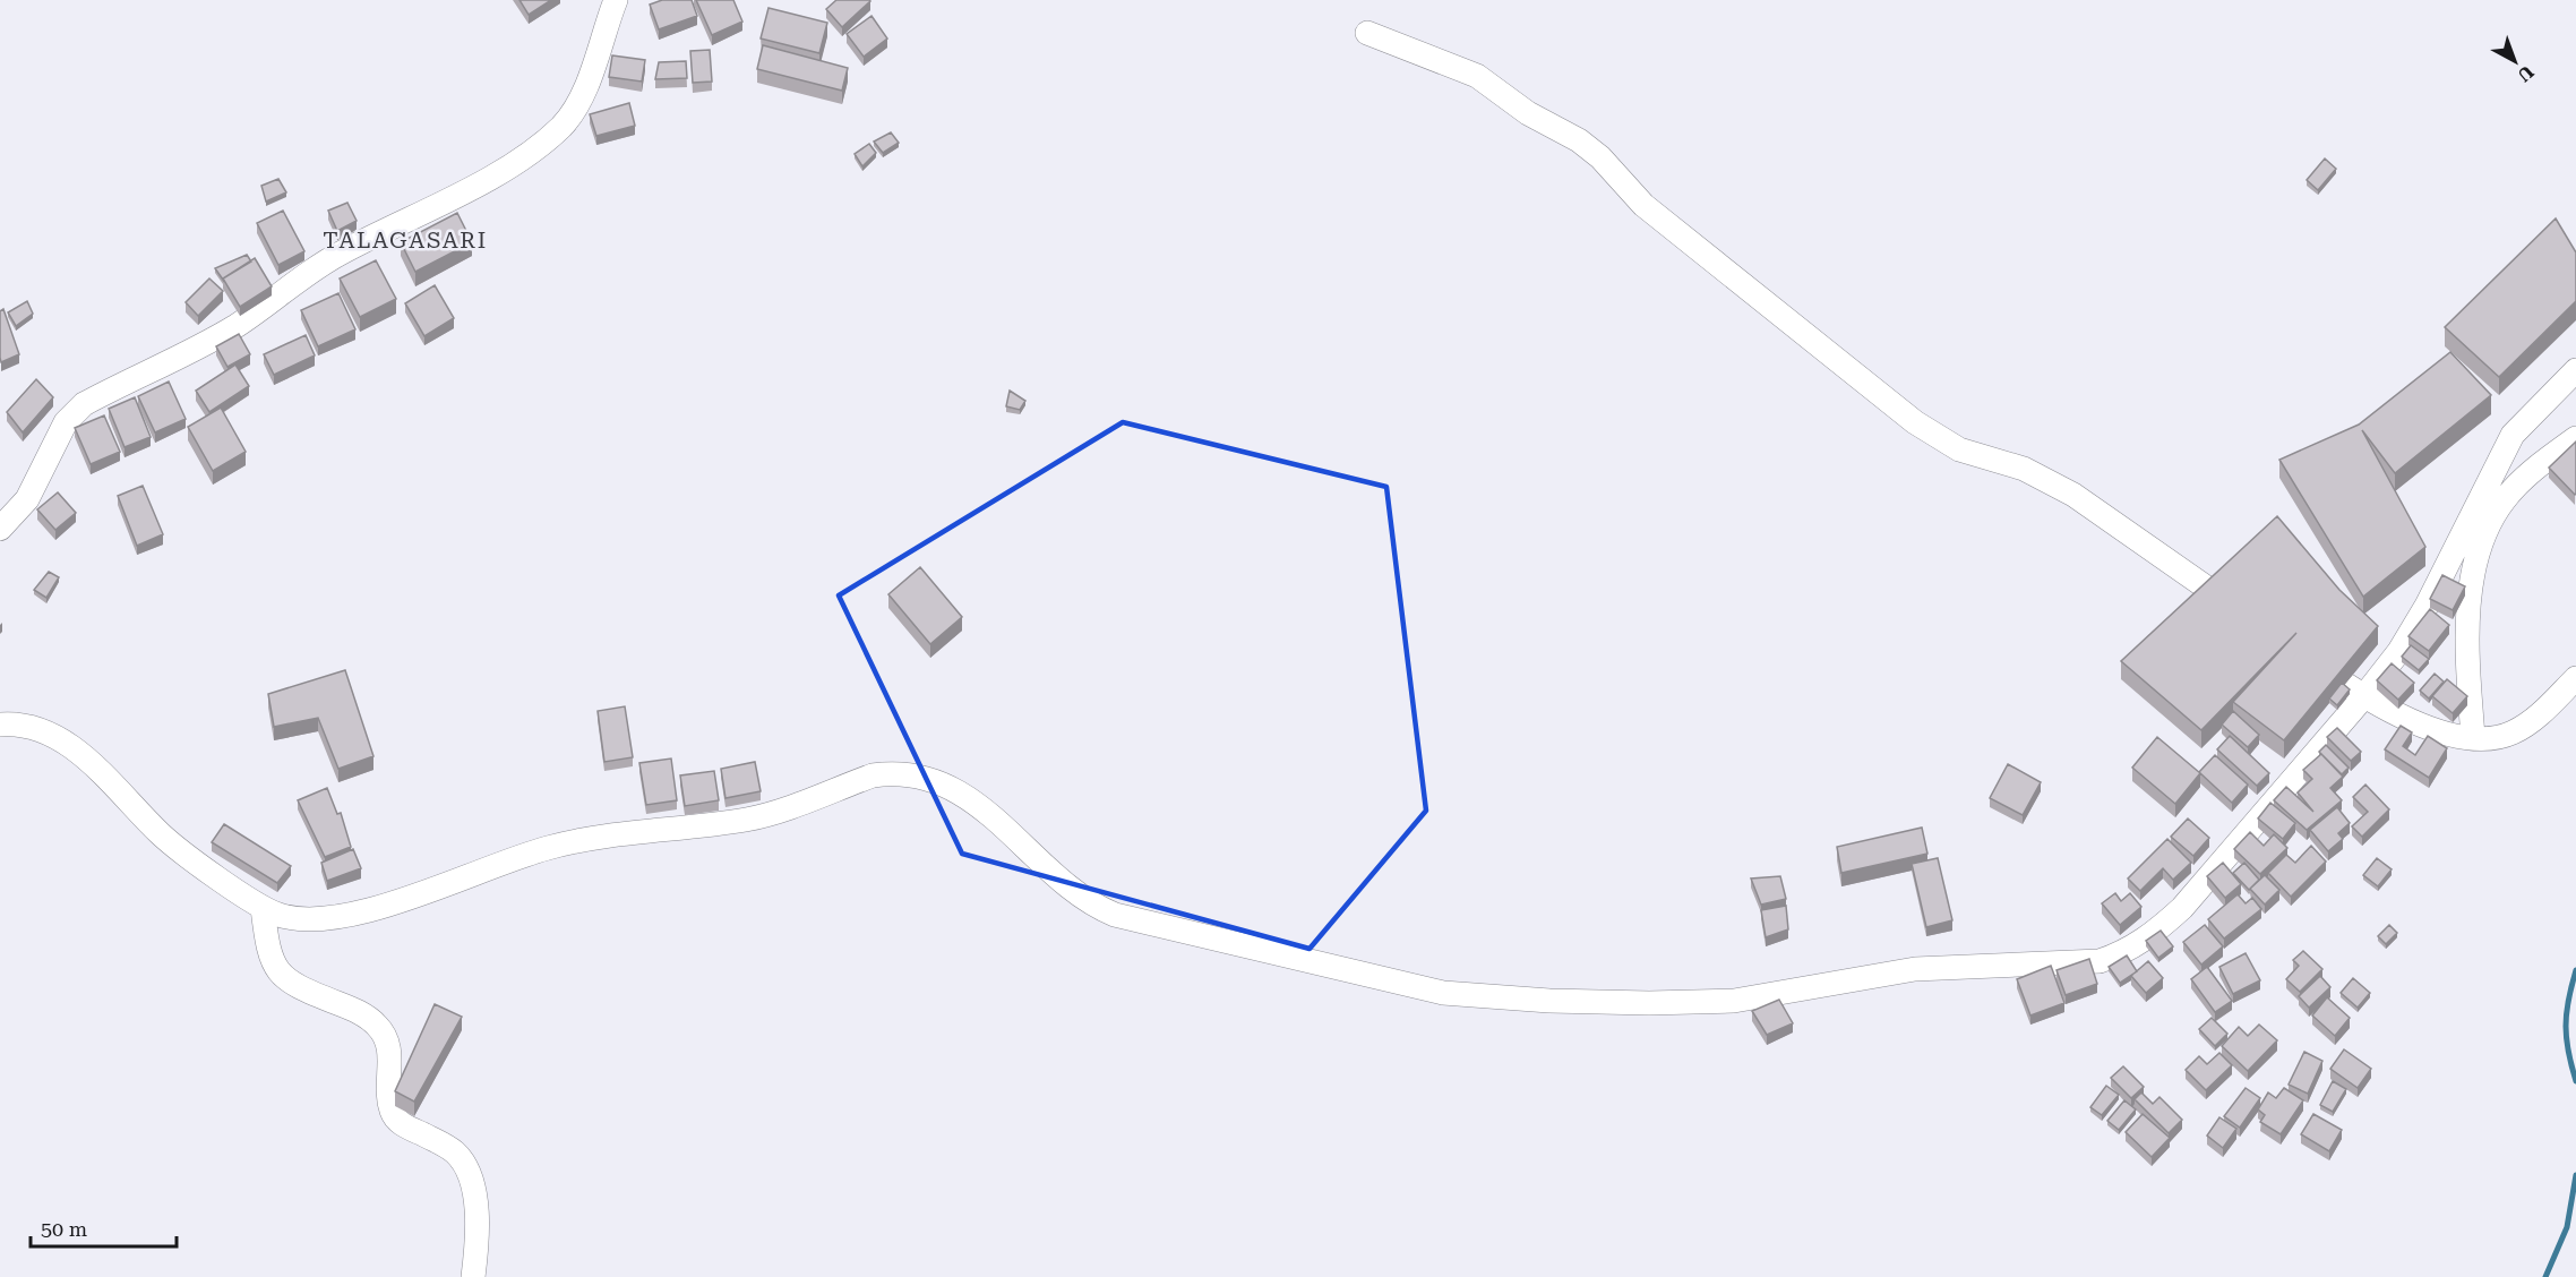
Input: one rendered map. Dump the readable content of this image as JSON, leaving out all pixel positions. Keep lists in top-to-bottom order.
{
  "districts": ["TALAGASARI"],
  "scale_bar": "50 m",
  "north": "bottom right"
}
